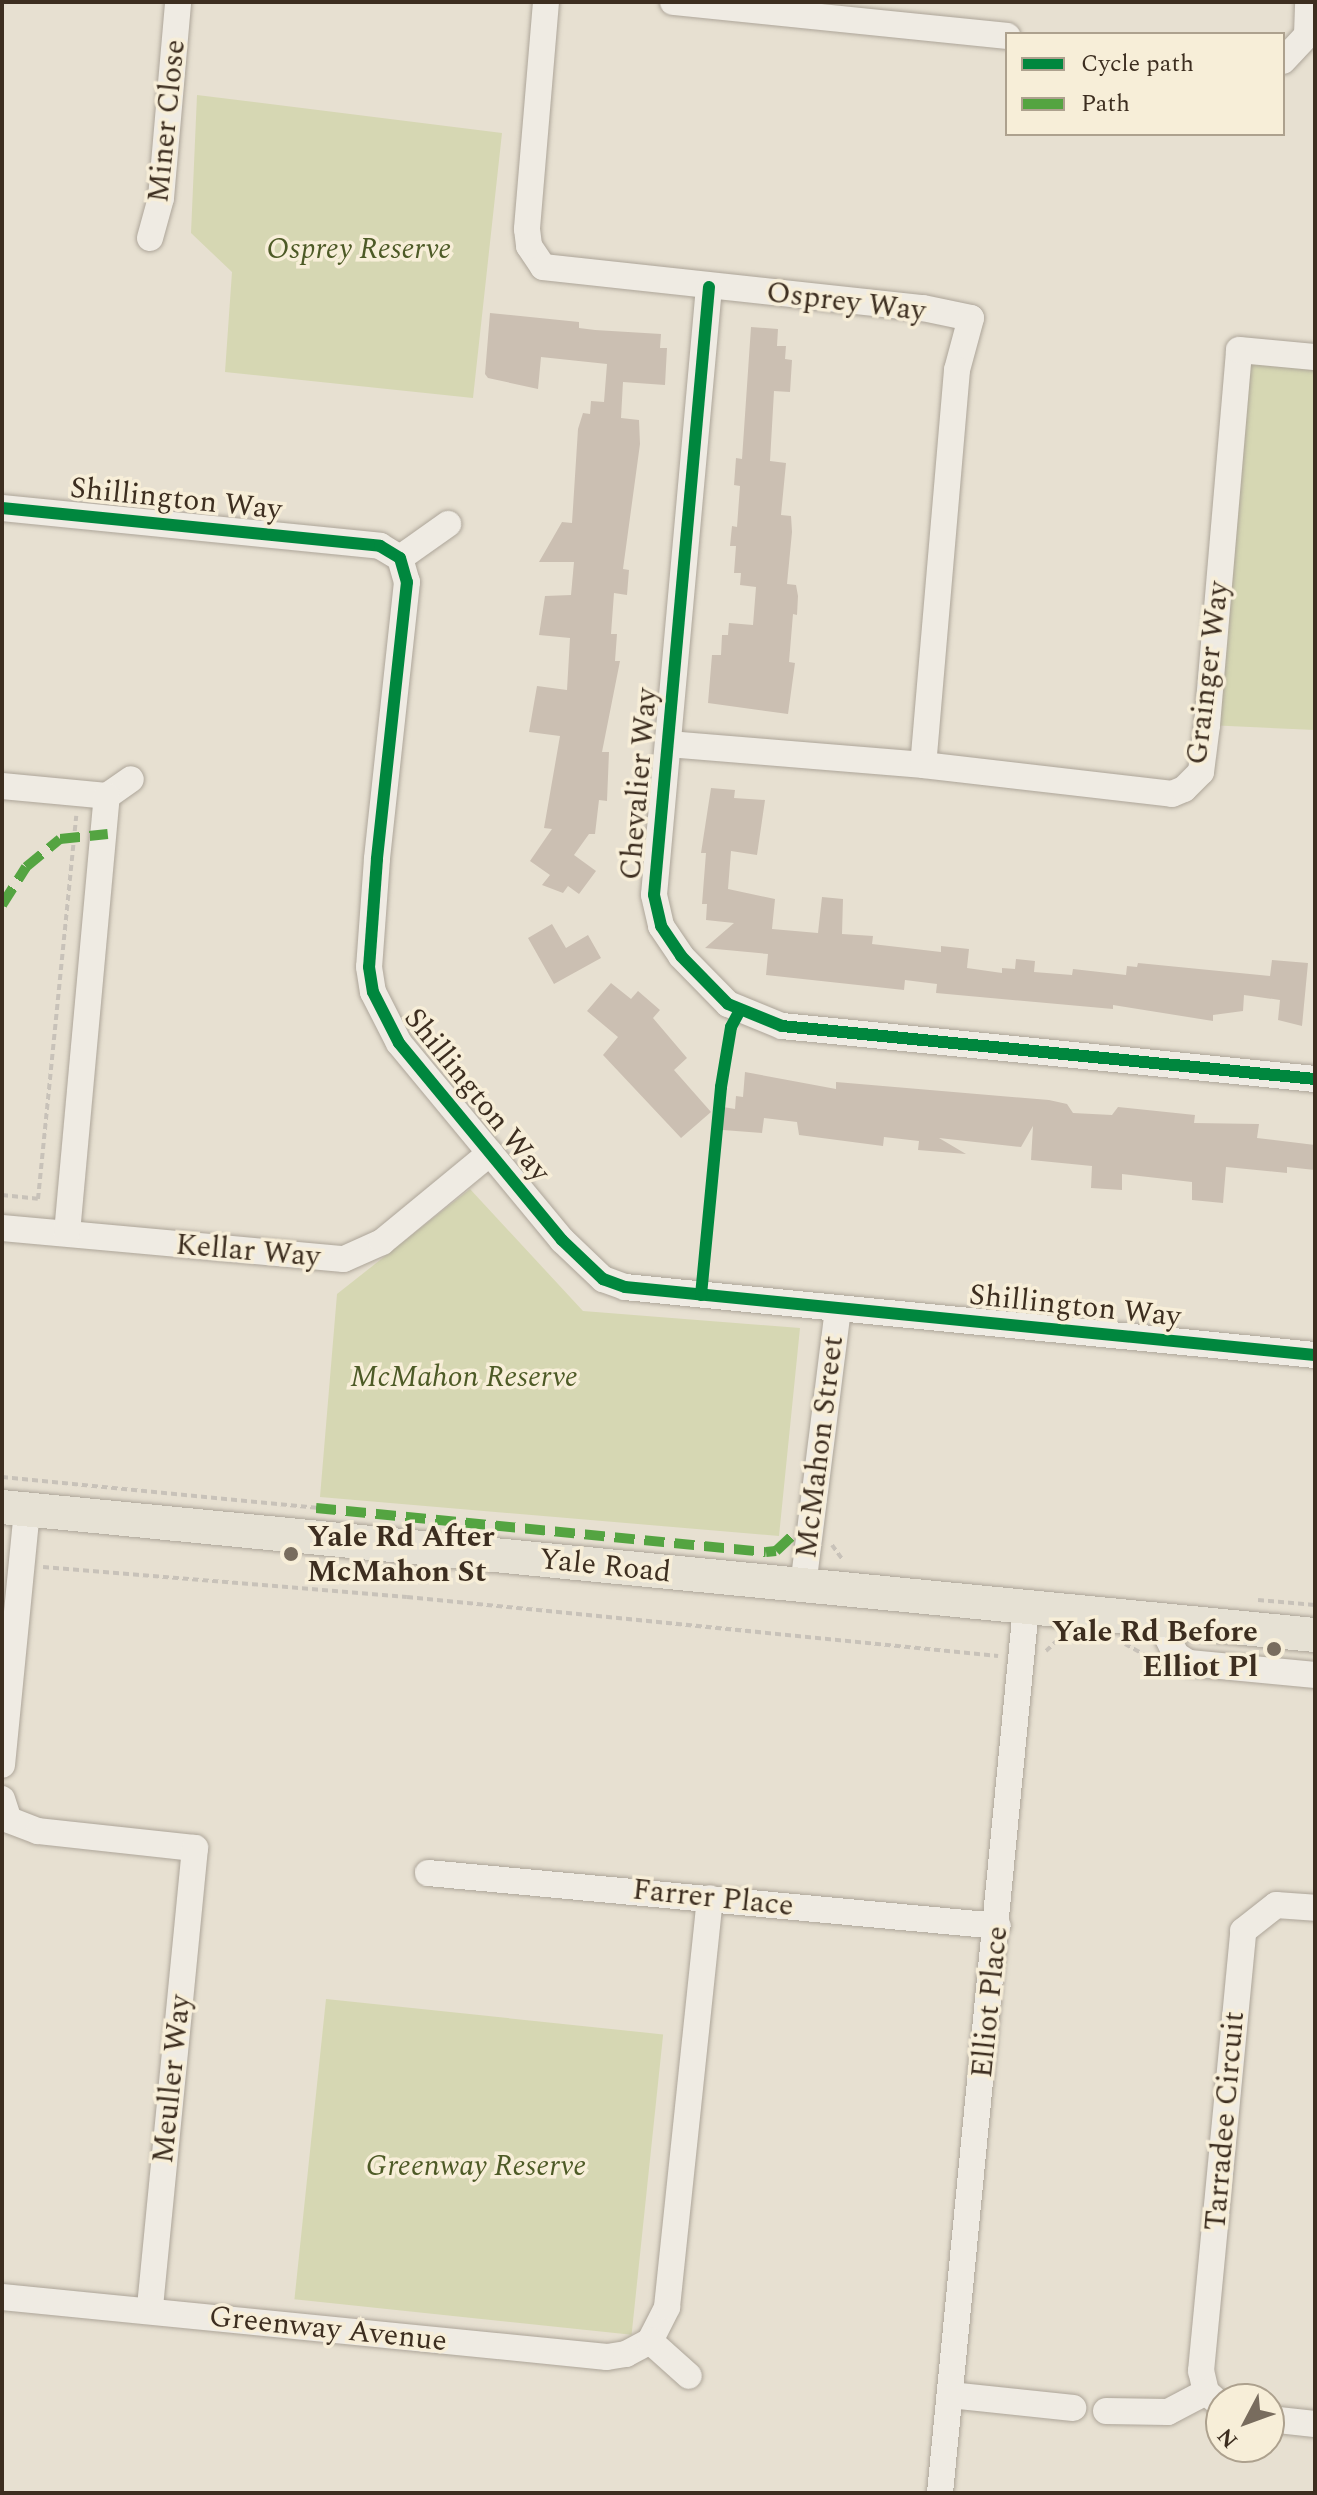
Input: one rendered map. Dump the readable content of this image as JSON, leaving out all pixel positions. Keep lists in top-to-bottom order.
{
  "streets": {
    "main road": ["Yale Road"],
    "street": [
      "Miner Close",
      "Osprey Way",
      "Shillington Way",
      "Grainger Way",
      "Chevalier Way",
      "Kellar Way",
      "McMahon Street",
      "Farrer Place",
      "Elliot Place",
      "Meuller Way",
      "Tarradee Circuit",
      "Greenway Avenue"
    ]
  },
  "crossings": [
    ["Osprey Way", "Grainger Way"],
    ["Osprey Way", "Chevalier Way"],
    ["Shillington Way", "Kellar Way"],
    ["Shillington Way", "McMahon Street"],
    ["Grainger Way", "Chevalier Way"],
    ["McMahon Street", "Yale Road"],
    ["Yale Road", "Elliot Place"],
    ["Farrer Place", "Elliot Place"],
    ["Meuller Way", "Greenway Avenue"]
  ],
  "parks": ["Osprey Reserve", "McMahon Reserve", "Greenway Reserve"],
  "places": ["Yale Rd After McMahon St", "Yale Rd Before Elliot Pl"],
  "legend": ["Cycle path", "Path"],
  "north": "bottom left"
}
